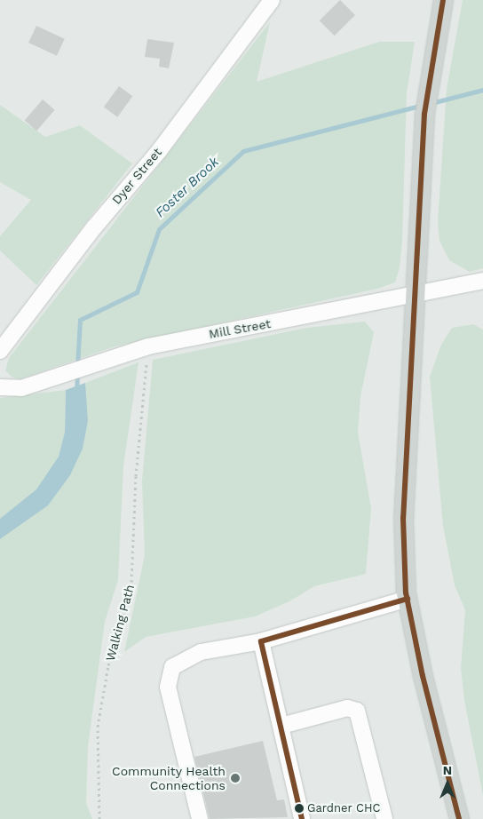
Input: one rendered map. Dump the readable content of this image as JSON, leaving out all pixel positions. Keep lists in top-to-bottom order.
{
  "streets": {
    "street": ["Dyer Street", "Mill Street"],
    "path": ["Walking Path"]
  },
  "crossings": [
    ["Mill Street", "Walking Path"]
  ],
  "water": ["Foster Brook"],
  "places": ["Community Health Connections", "Gardner CHC"],
  "north": "top"
}
